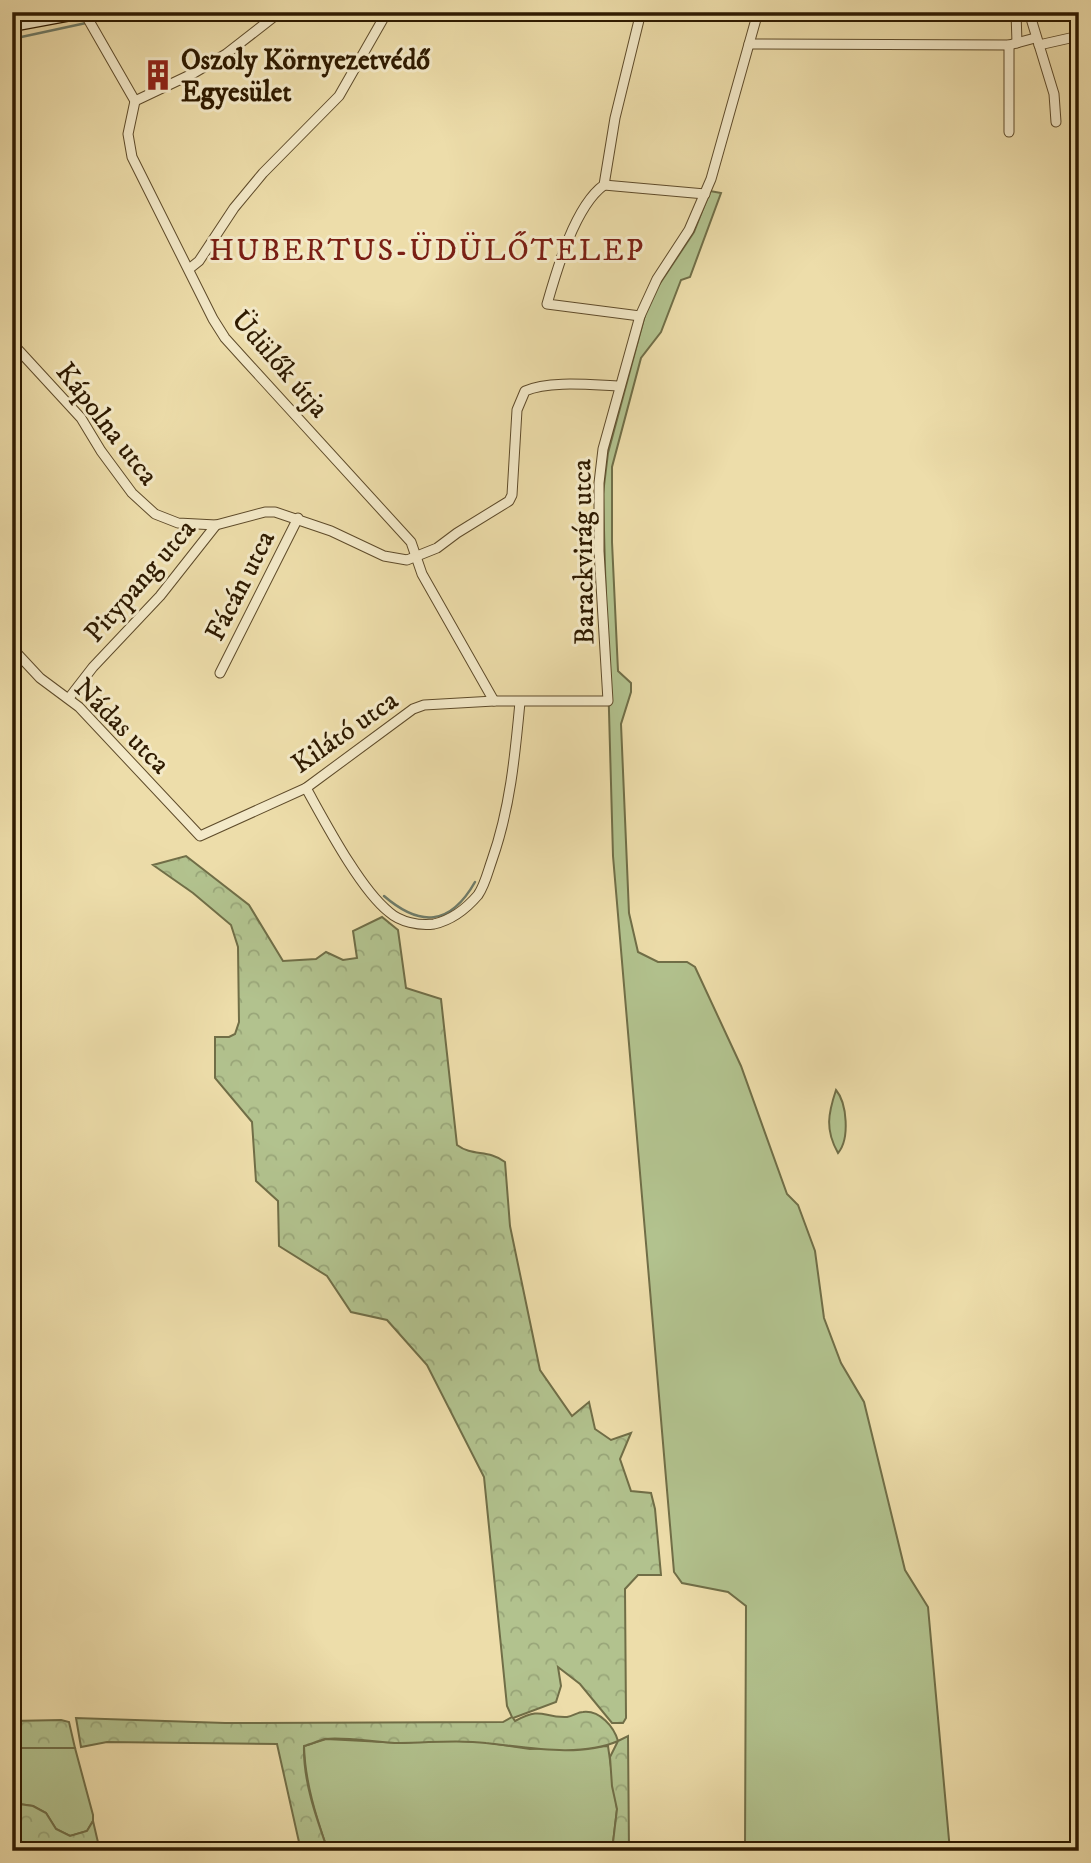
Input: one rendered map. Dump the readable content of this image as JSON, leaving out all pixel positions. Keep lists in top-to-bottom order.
{
  "streets": {
    "street": [
      "Üdülők útja",
      "Kápolna utca",
      "Barackvirág utca",
      "Pitypang utca",
      "Fácán utca",
      "Nádas utca",
      "Kilátó utca"
    ]
  },
  "crossings": [
    ["Üdülők útja", "Kápolna utca"],
    ["Üdülők útja", "Kilátó utca"],
    ["Kápolna utca", "Pitypang utca"],
    ["Kápolna utca", "Fácán utca"],
    ["Barackvirág utca", "Kilátó utca"],
    ["Pitypang utca", "Nádas utca"],
    ["Nádas utca", "Kilátó utca"]
  ],
  "districts": ["HUBERTUS-ÜDÜLŐTELEP"],
  "places": {
    "building": ["Oszoly Környezetvédő Egyesület"]
  }
}
